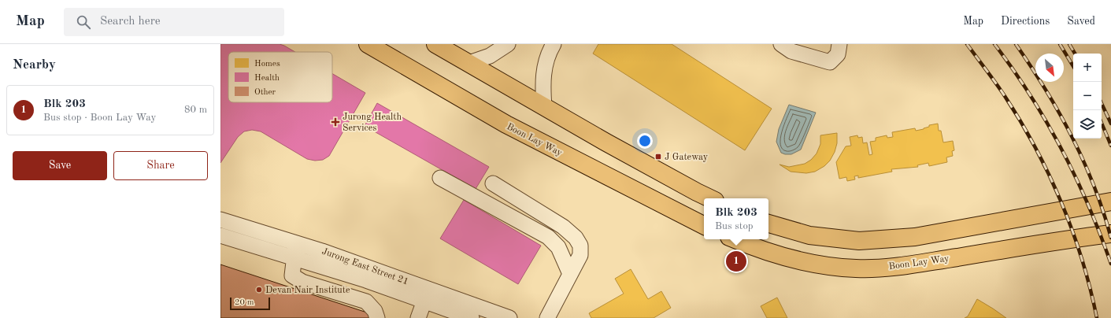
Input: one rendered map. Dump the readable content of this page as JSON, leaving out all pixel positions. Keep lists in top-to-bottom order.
{
  "streets": {
    "main road": ["Boon Lay Way"],
    "street": ["Jurong East Street 21"]
  },
  "places": {
    "health": ["Jurong Health Services"],
    "transit": ["J Gateway"],
    "other": ["Devan Nair Institute"]
  },
  "legend": ["Homes", "Health", "Other"],
  "scale_bar": "20 m",
  "north": "bottom right",
  "page": {
    "header": "Map",
    "search": "Search here",
    "nav": ["Map", "Directions", "Saved"],
    "heading": "Nearby",
    "map_buttons": ["+", "−"],
    "list": [
      {
        "mark": "1",
        "name": "Blk 203",
        "note": "Bus stop · Boon Lay Way",
        "value": "80 m"
      }
    ],
    "buttons": ["Save", "Share"],
    "popup": ["Blk 203", "Bus stop"],
    "pins": "1",
    "scale": "20 m"
  }
}
